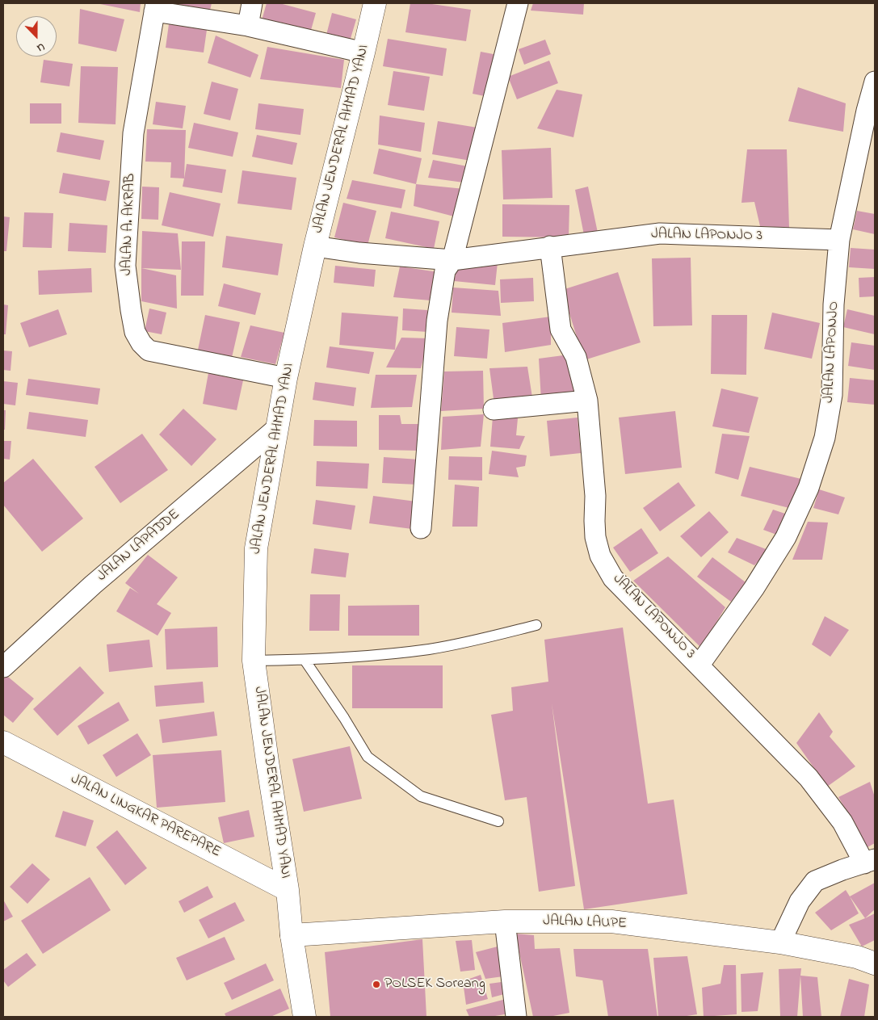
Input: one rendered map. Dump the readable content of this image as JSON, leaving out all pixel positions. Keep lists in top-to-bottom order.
{
  "streets": {
    "main road": ["JALAN JENDERAL AHMAD YANI", "JALAN LINGKAR PAREPARE", "JALAN LAUPE"],
    "street": [
      "JALAN A. AKRAB",
      "JALAN LAPONJO 3",
      "JALAN LAPONJO",
      "JALAN LAPADDE"
    ]
  },
  "crossings": [
    ["JALAN JENDERAL AHMAD YANI", "JALAN A. AKRAB"],
    ["JALAN JENDERAL AHMAD YANI", "JALAN LAPONJO 3"],
    ["JALAN JENDERAL AHMAD YANI", "JALAN LAPADDE"],
    ["JALAN JENDERAL AHMAD YANI", "JALAN LINGKAR PAREPARE"],
    ["JALAN JENDERAL AHMAD YANI", "JALAN LAUPE"],
    ["JALAN LAPONJO 3", "JALAN LAPONJO"]
  ],
  "places": ["POLSEK Soreang"],
  "north": "bottom"
}
